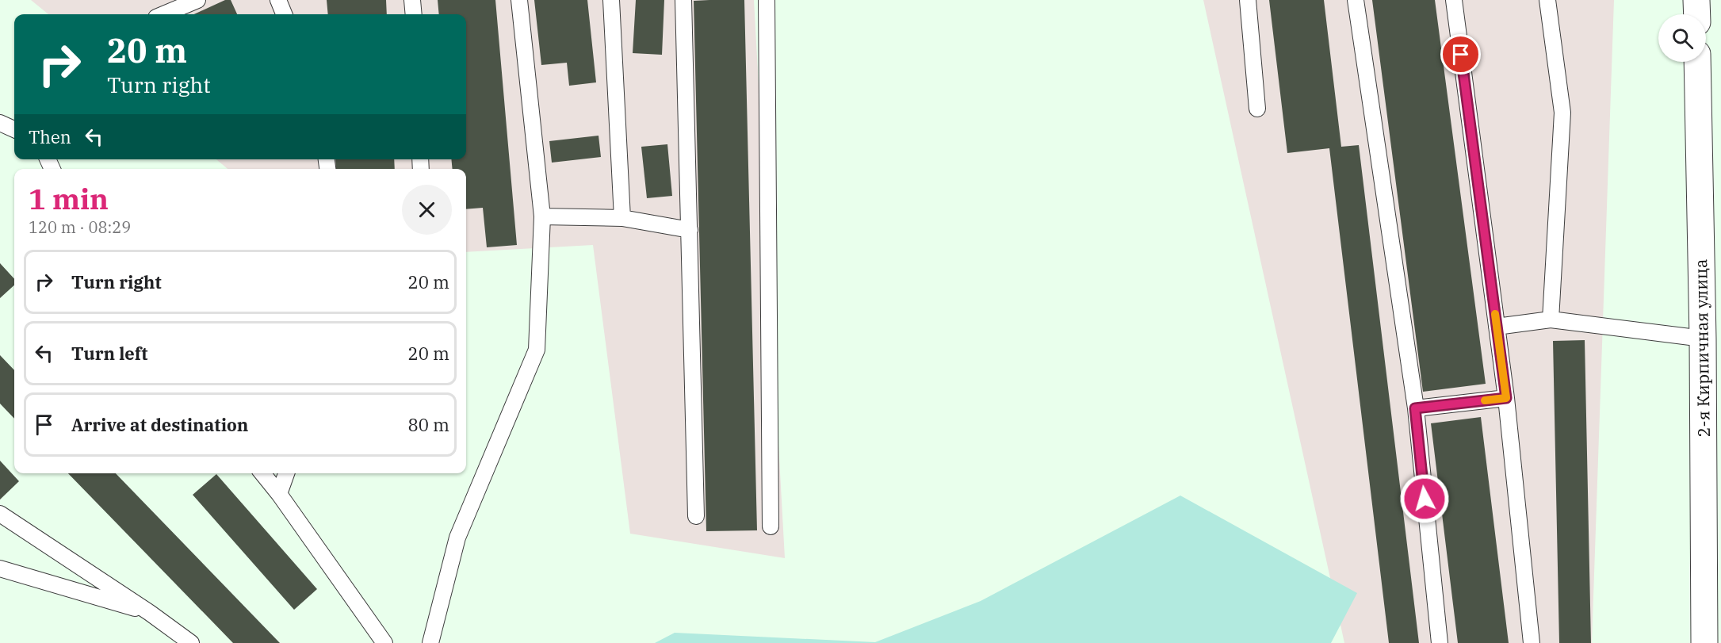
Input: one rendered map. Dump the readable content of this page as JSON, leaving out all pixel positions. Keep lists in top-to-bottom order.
{
  "streets": {
    "street": ["2-я Кирпичная улица"]
  },
  "page": {
    "turn": ["20 m", "Turn right"],
    "then": "Then",
    "heading": ["1 min", "120 m · 08:29"],
    "list": [
      {
        "name": "Turn right",
        "value": "20 m"
      },
      {
        "name": "Turn left",
        "value": "20 m"
      },
      {
        "name": "Arrive at destination",
        "value": "80 m"
      }
    ]
  }
}
